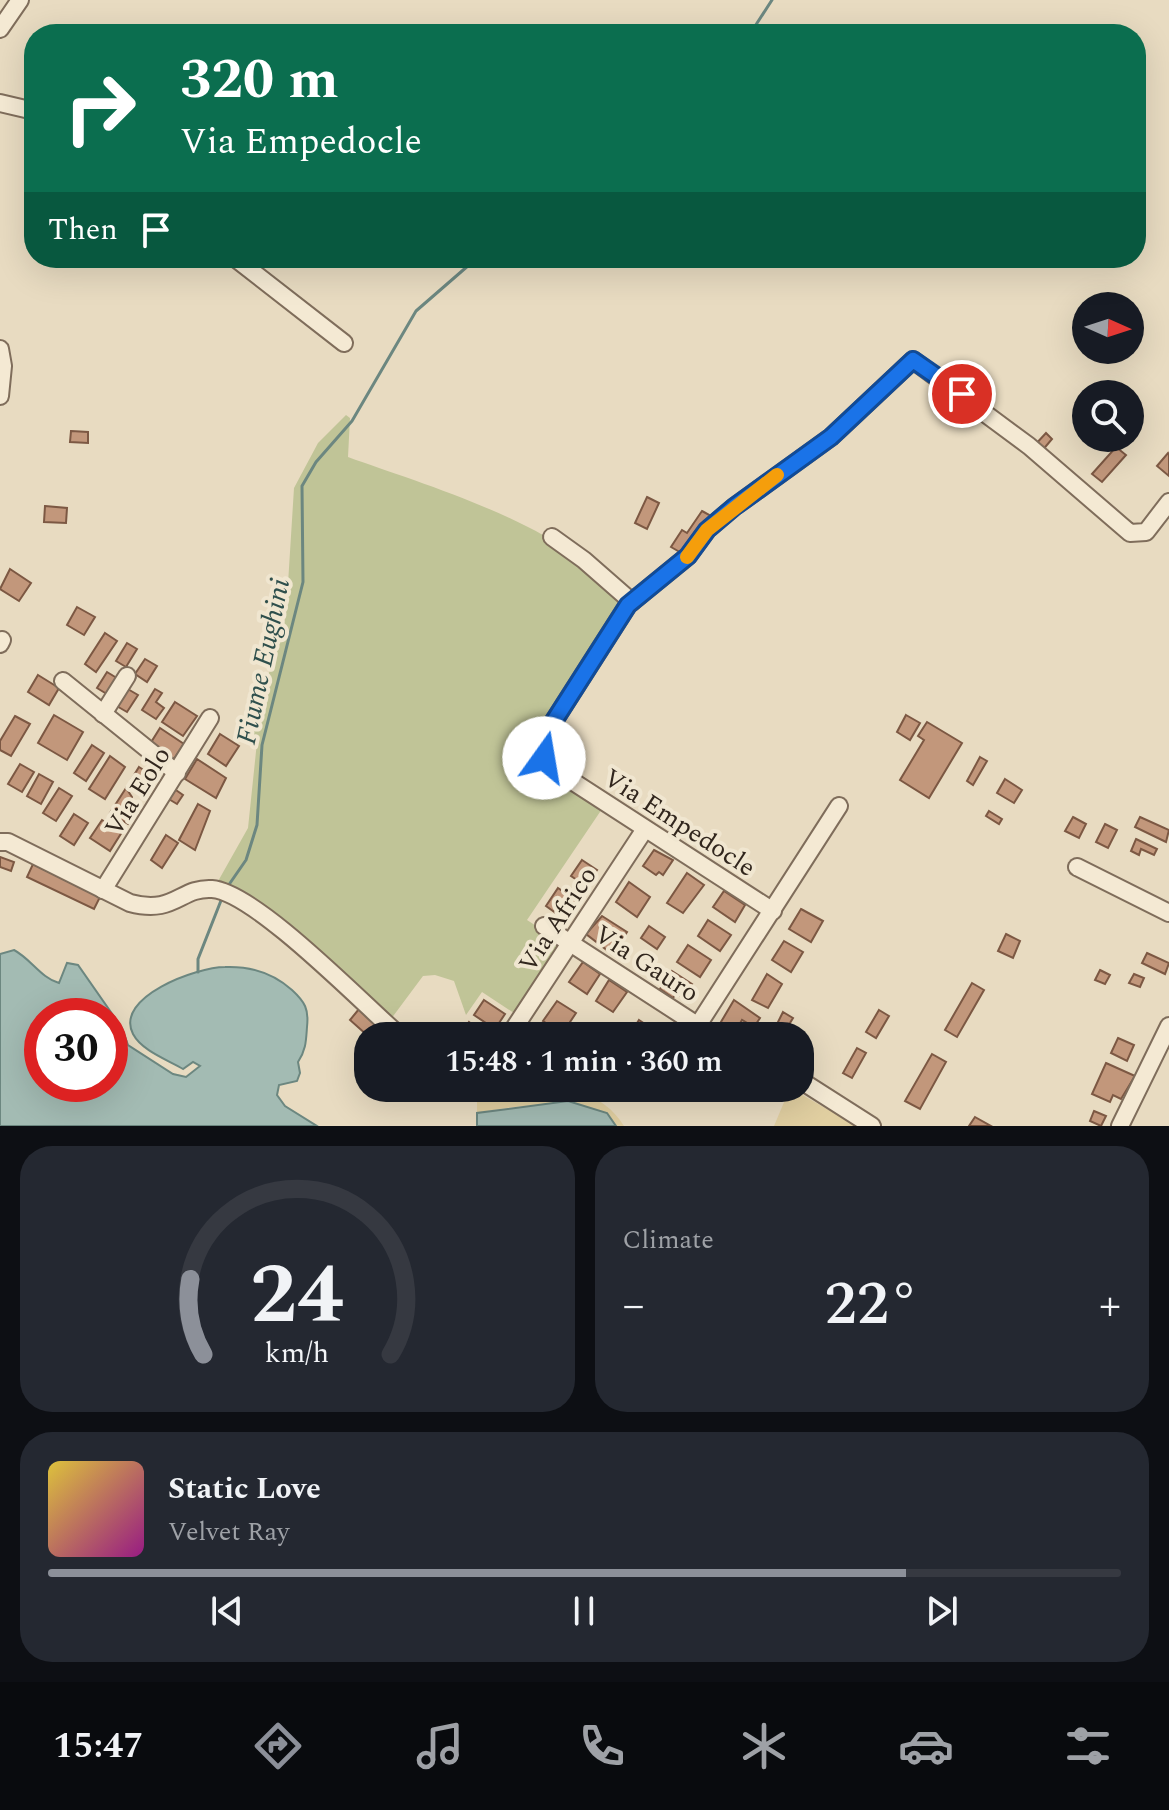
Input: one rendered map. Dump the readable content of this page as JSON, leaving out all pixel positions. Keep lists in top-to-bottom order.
{
  "streets": {
    "street": [
      "Via Eolo",
      "Via Empedocle",
      "Via Africo",
      "Via Gauro"
    ]
  },
  "crossings": [
    ["Via Empedocle", "Via Africo"],
    ["Via Africo", "Via Gauro"]
  ],
  "water": ["Fiume Eughini"],
  "north": "right",
  "page": {
    "turn": ["320 m", "Via Empedocle"],
    "then": "Then",
    "limit": "30",
    "trip": "15:48 · 1 min · 360 m",
    "tile": "Climate",
    "heat": ["−", "22°", "+"],
    "song": ["Static Love", "Velvet Ray"],
    "tabs": "15:47",
    "gauge": ["24", "km/h"]
  }
}
